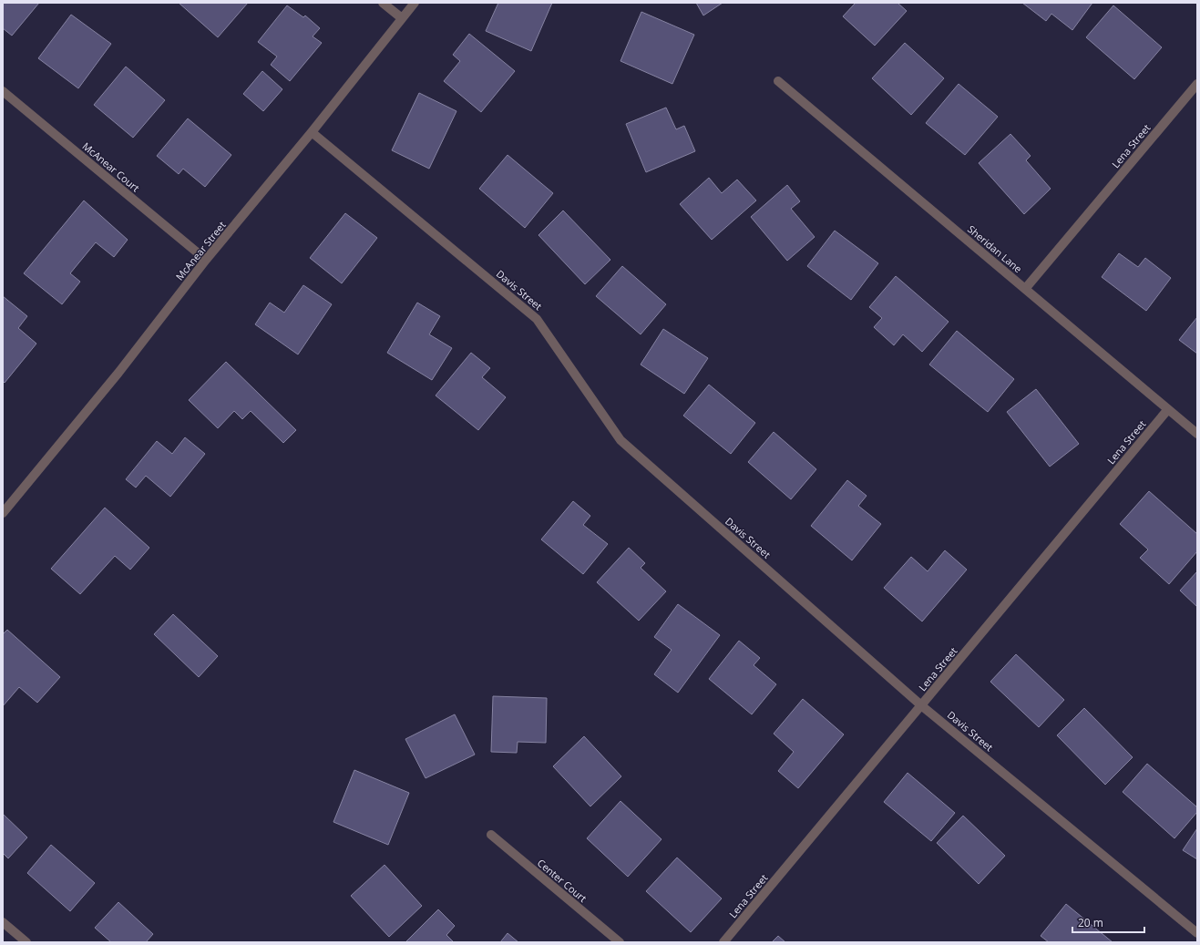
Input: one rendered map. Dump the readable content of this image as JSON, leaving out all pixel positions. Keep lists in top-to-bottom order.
{
  "streets": {
    "street": [
      "Lena Street",
      "McAnear Court",
      "Sheridan Lane",
      "McAnear Street",
      "Davis Street",
      "Center Court"
    ]
  },
  "crossings": [
    ["Lena Street", "Sheridan Lane"],
    ["Lena Street", "Davis Street"],
    ["McAnear Court", "McAnear Street"],
    ["McAnear Street", "Davis Street"]
  ],
  "scale_bar": "20 m"
}
